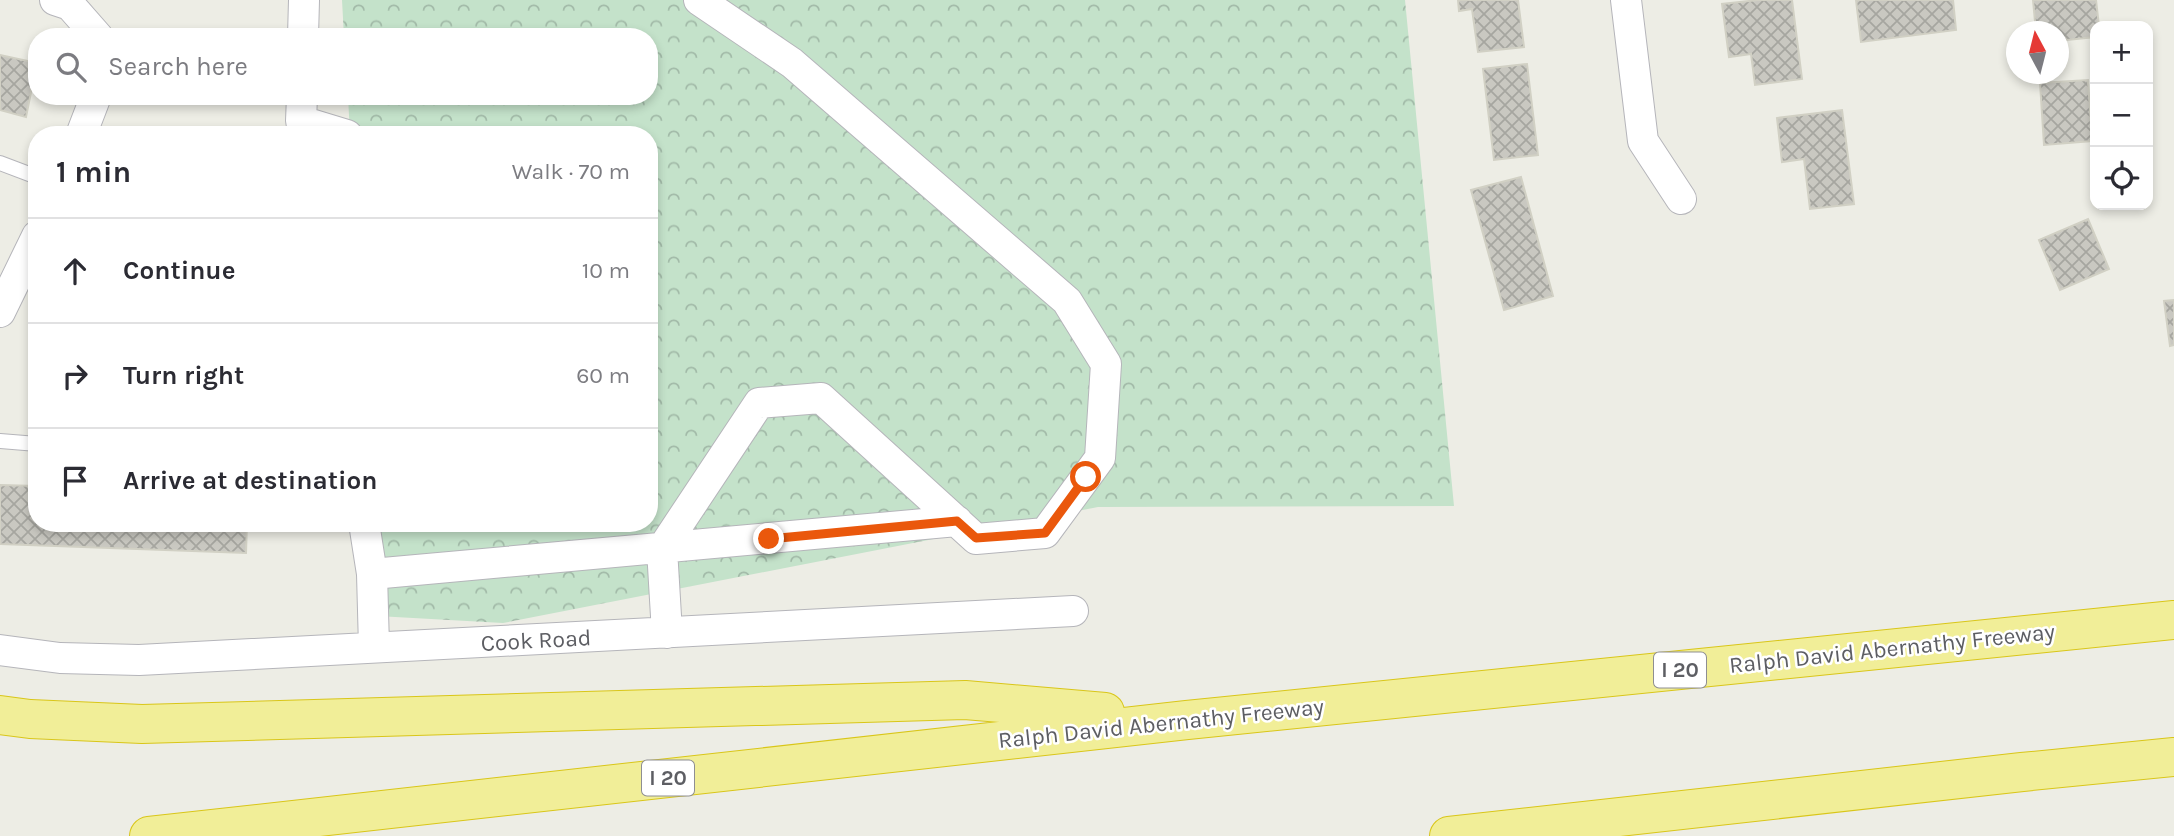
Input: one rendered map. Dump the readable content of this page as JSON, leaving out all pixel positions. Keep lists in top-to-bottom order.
{
  "streets": {
    "highway": ["Ralph David Abernathy Freeway", "I 20"],
    "street": ["Cook Road"]
  },
  "north": "top",
  "page": {
    "map_buttons": ["+", "−"],
    "search": "Search here",
    "heading": ["1 min", "Walk · 70 m"],
    "list": [
      ["Continue", "10 m"],
      ["Turn right", "60 m"],
      "Arrive at destination"
    ]
  }
}
